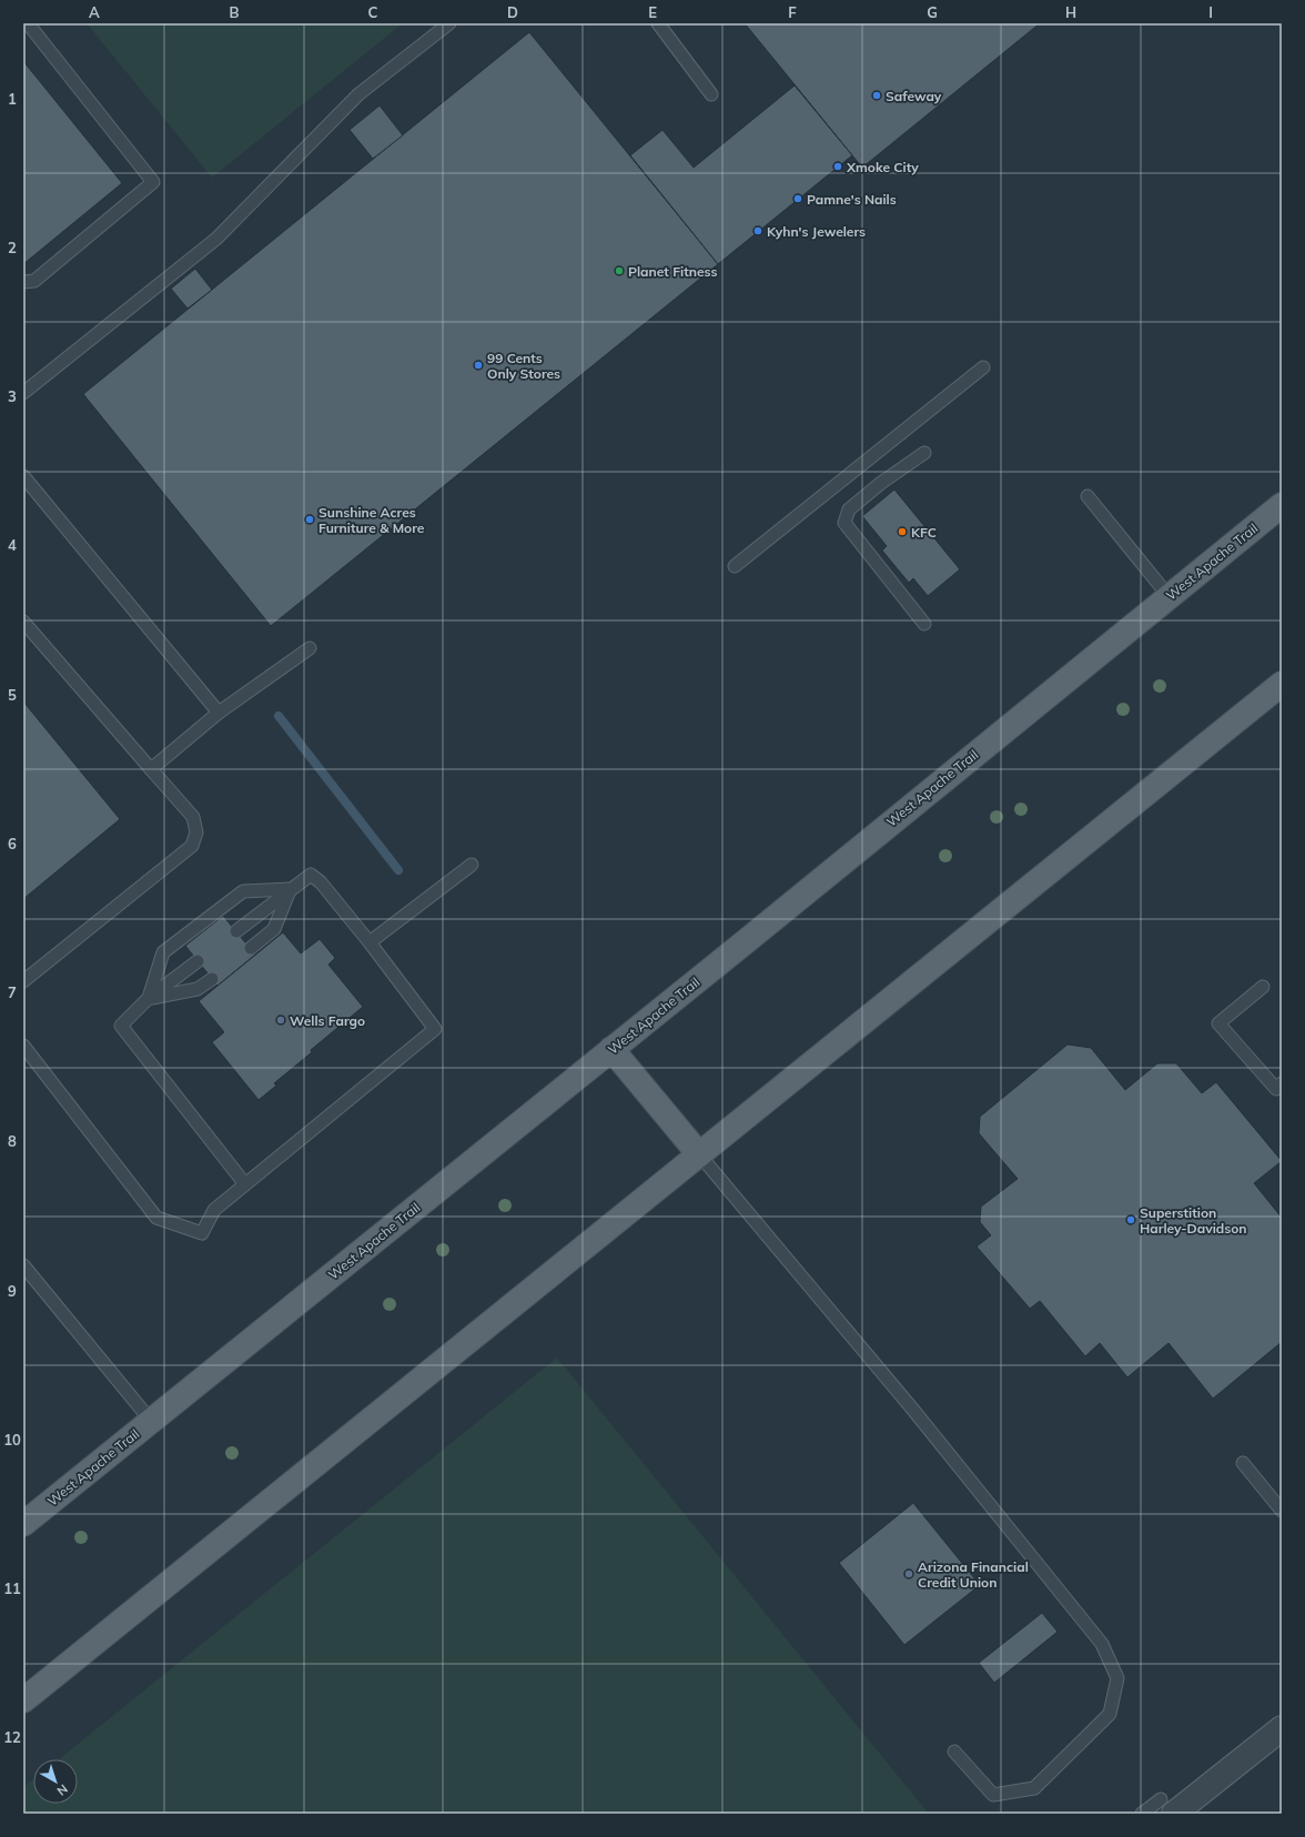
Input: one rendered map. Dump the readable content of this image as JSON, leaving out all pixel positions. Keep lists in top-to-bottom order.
{
  "streets": {
    "main road": ["West Apache Trail"]
  },
  "places": [
    "Safeway",
    "Xmoke City",
    "Pamne's Nails",
    "Kyhn's Jewelers",
    "Planet Fitness",
    "99 Cents Only Stores",
    "Sunshine Acres Furniture & More",
    "KFC",
    "Wells Fargo",
    "Superstition Harley-Davidson",
    "Arizona Financial Credit Union"
  ],
  "north": "bottom right",
  "grid": {
    "columns": [
      "A",
      "B",
      "C",
      "D",
      "E",
      "F",
      "G",
      "H",
      "I"
    ],
    "rows": [
      "1",
      "2",
      "3",
      "4",
      "5",
      "6",
      "7",
      "8",
      "9",
      "10",
      "11",
      "12"
    ]
  }
}
